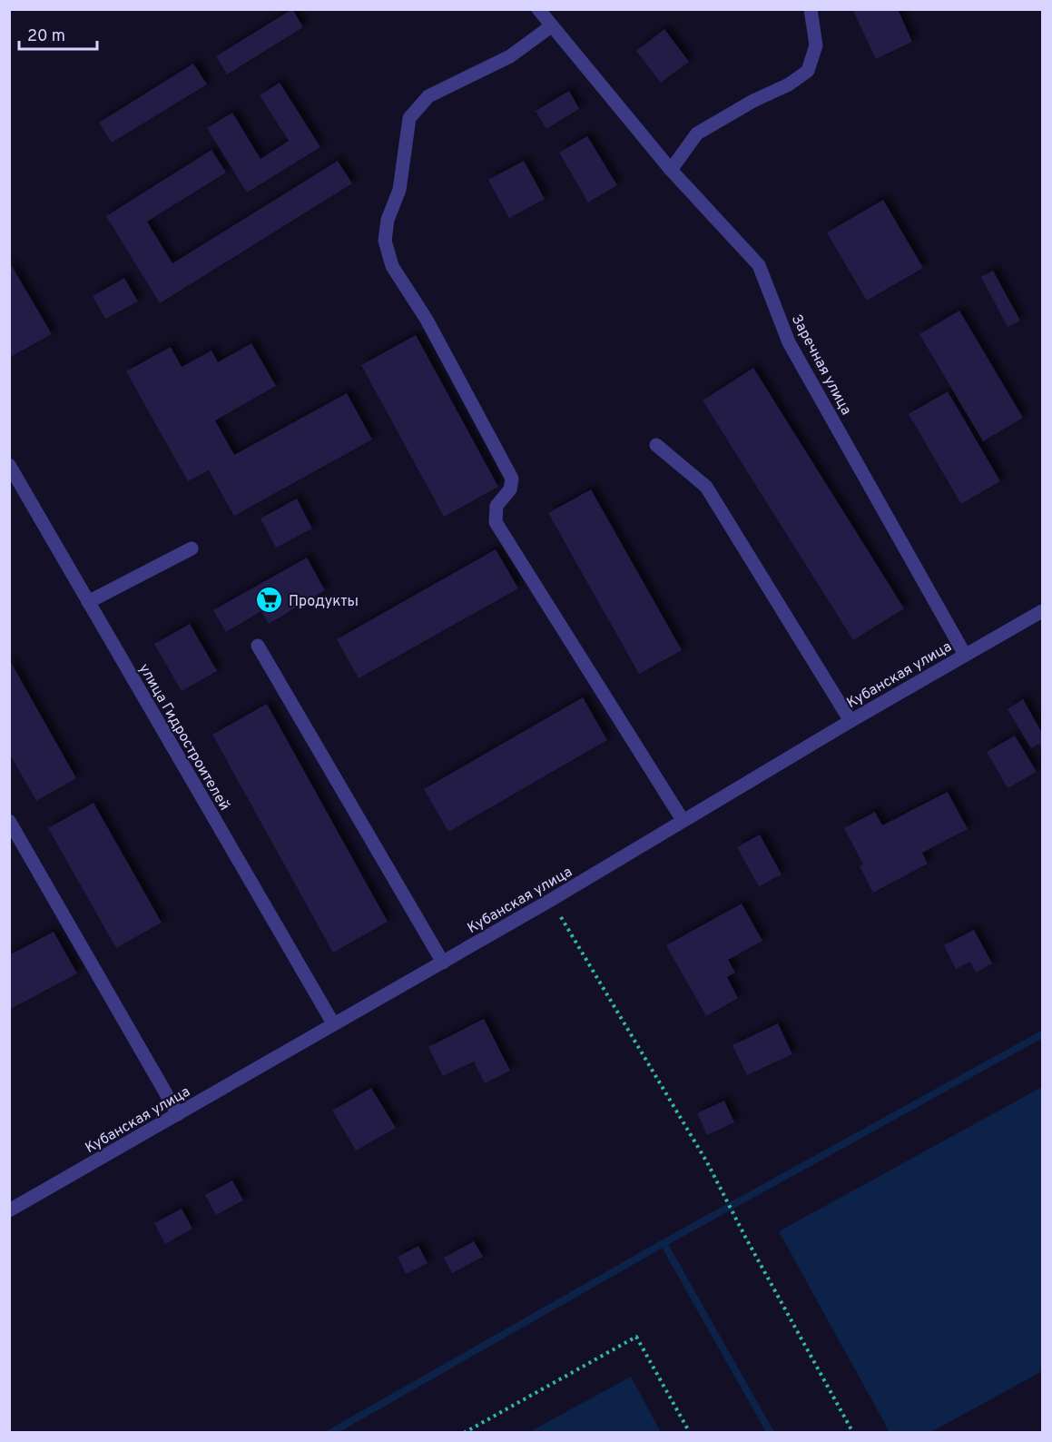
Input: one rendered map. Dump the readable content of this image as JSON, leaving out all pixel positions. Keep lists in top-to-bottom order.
{
  "streets": {
    "street": ["Заречная улица", "Кубанская улица", "улица Гидростроителей"]
  },
  "crossings": [
    ["Заречная улица", "Кубанская улица"],
    ["Кубанская улица", "улица Гидростроителей"]
  ],
  "places": {
    "supermarket": ["Продукты"]
  },
  "scale_bar": "20 m"
}
